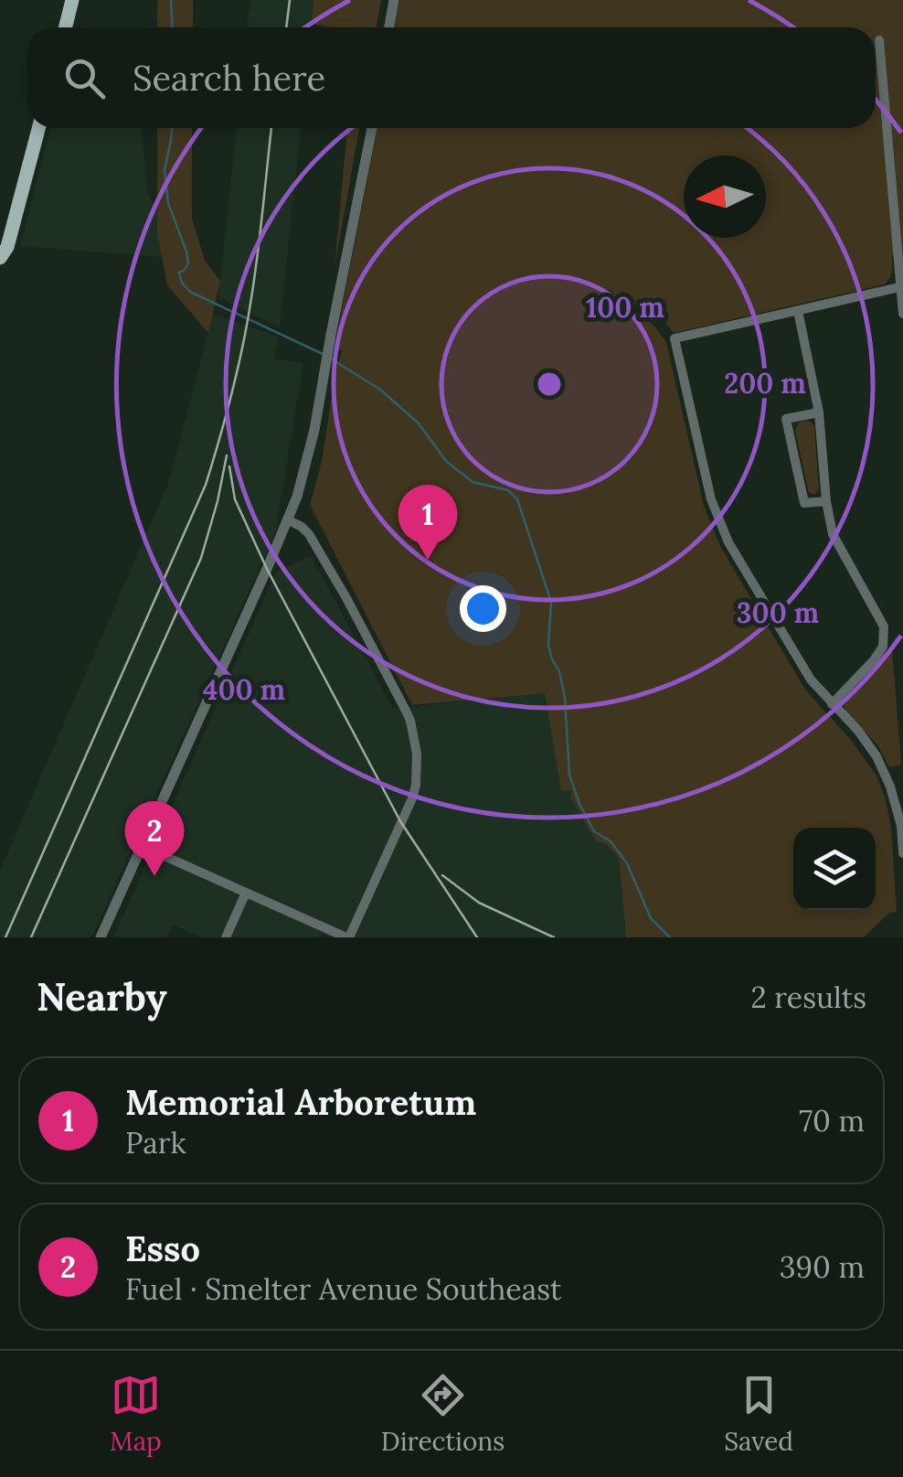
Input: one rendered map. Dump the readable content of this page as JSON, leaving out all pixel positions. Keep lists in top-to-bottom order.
{
  "north": "left",
  "page": {
    "search": "Search here",
    "pins": ["1", "2"],
    "heading": ["Nearby", "2 results"],
    "list": [
      {
        "mark": "1",
        "name": "Memorial Arboretum",
        "note": "Park",
        "value": "70 m"
      },
      {
        "mark": "2",
        "name": "Esso",
        "note": "Fuel · Smelter Avenue Southeast",
        "value": "390 m"
      }
    ],
    "nav": ["Map", "Directions", "Saved"]
  },
  "rings": [
    "100 m",
    "200 m",
    "300 m",
    "400 m"
  ]
}
